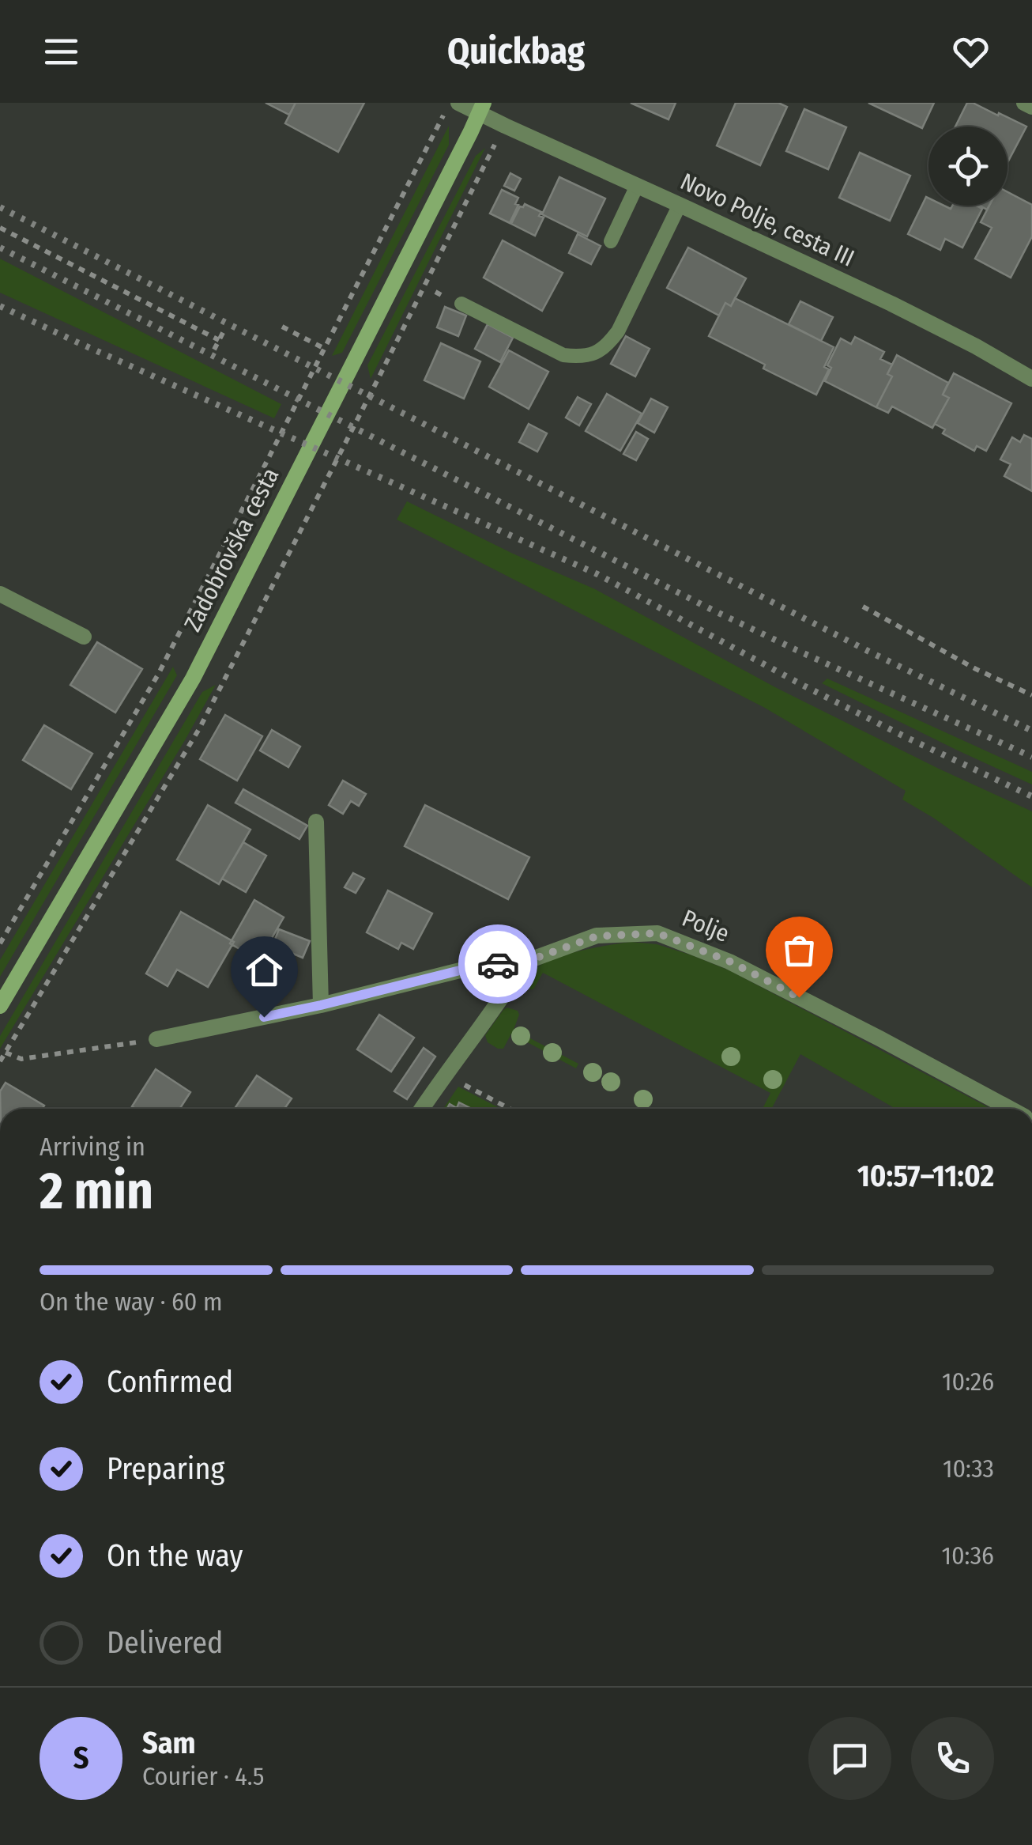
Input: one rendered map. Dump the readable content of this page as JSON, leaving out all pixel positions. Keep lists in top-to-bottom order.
{
  "streets": {
    "main road": ["Zadobrovška cesta"],
    "street": ["Novo Polje, cesta III", "Polje"]
  },
  "crossings": [
    ["Novo Polje, cesta III", "Zadobrovška cesta"]
  ],
  "page": {
    "header": "Quickbag",
    "heading": ["2 min", "Arriving in", "10:57–11:02"],
    "panel": ["Sam", "Courier · 4.5"],
    "bar": "On the way · 60 m",
    "list": [
      ["Confirmed", "10:26"],
      ["Preparing", "10:33"],
      ["On the way", "10:36"],
      "Delivered"
    ],
    "round": "S"
  }
}
